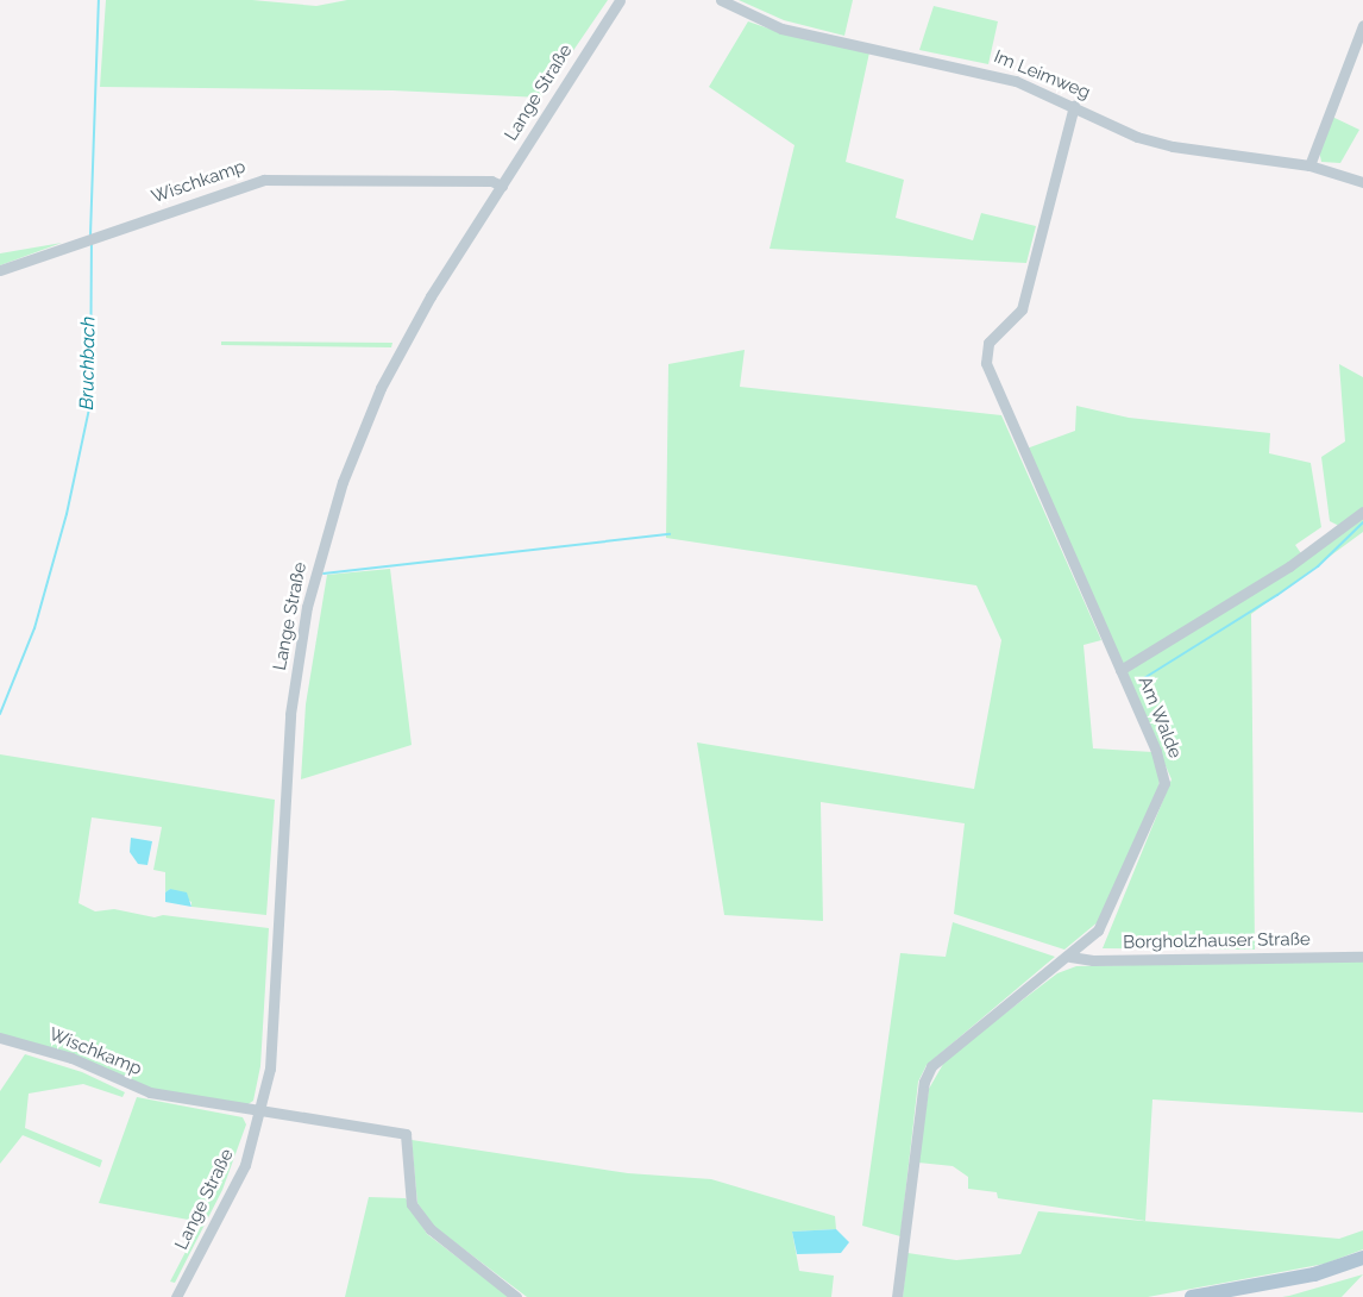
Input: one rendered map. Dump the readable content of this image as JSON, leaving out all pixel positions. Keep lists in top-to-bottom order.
{
  "streets": {
    "street": [
      "Im Leimweg",
      "Lange Straße",
      "Wischkamp",
      "Am Walde",
      "Borgholzhauser Straße"
    ]
  },
  "crossings": [
    ["Im Leimweg", "Am Walde"],
    ["Lange Straße", "Wischkamp"],
    ["Am Walde", "Borgholzhauser Straße"]
  ],
  "water": ["Bruchbach"]
}
